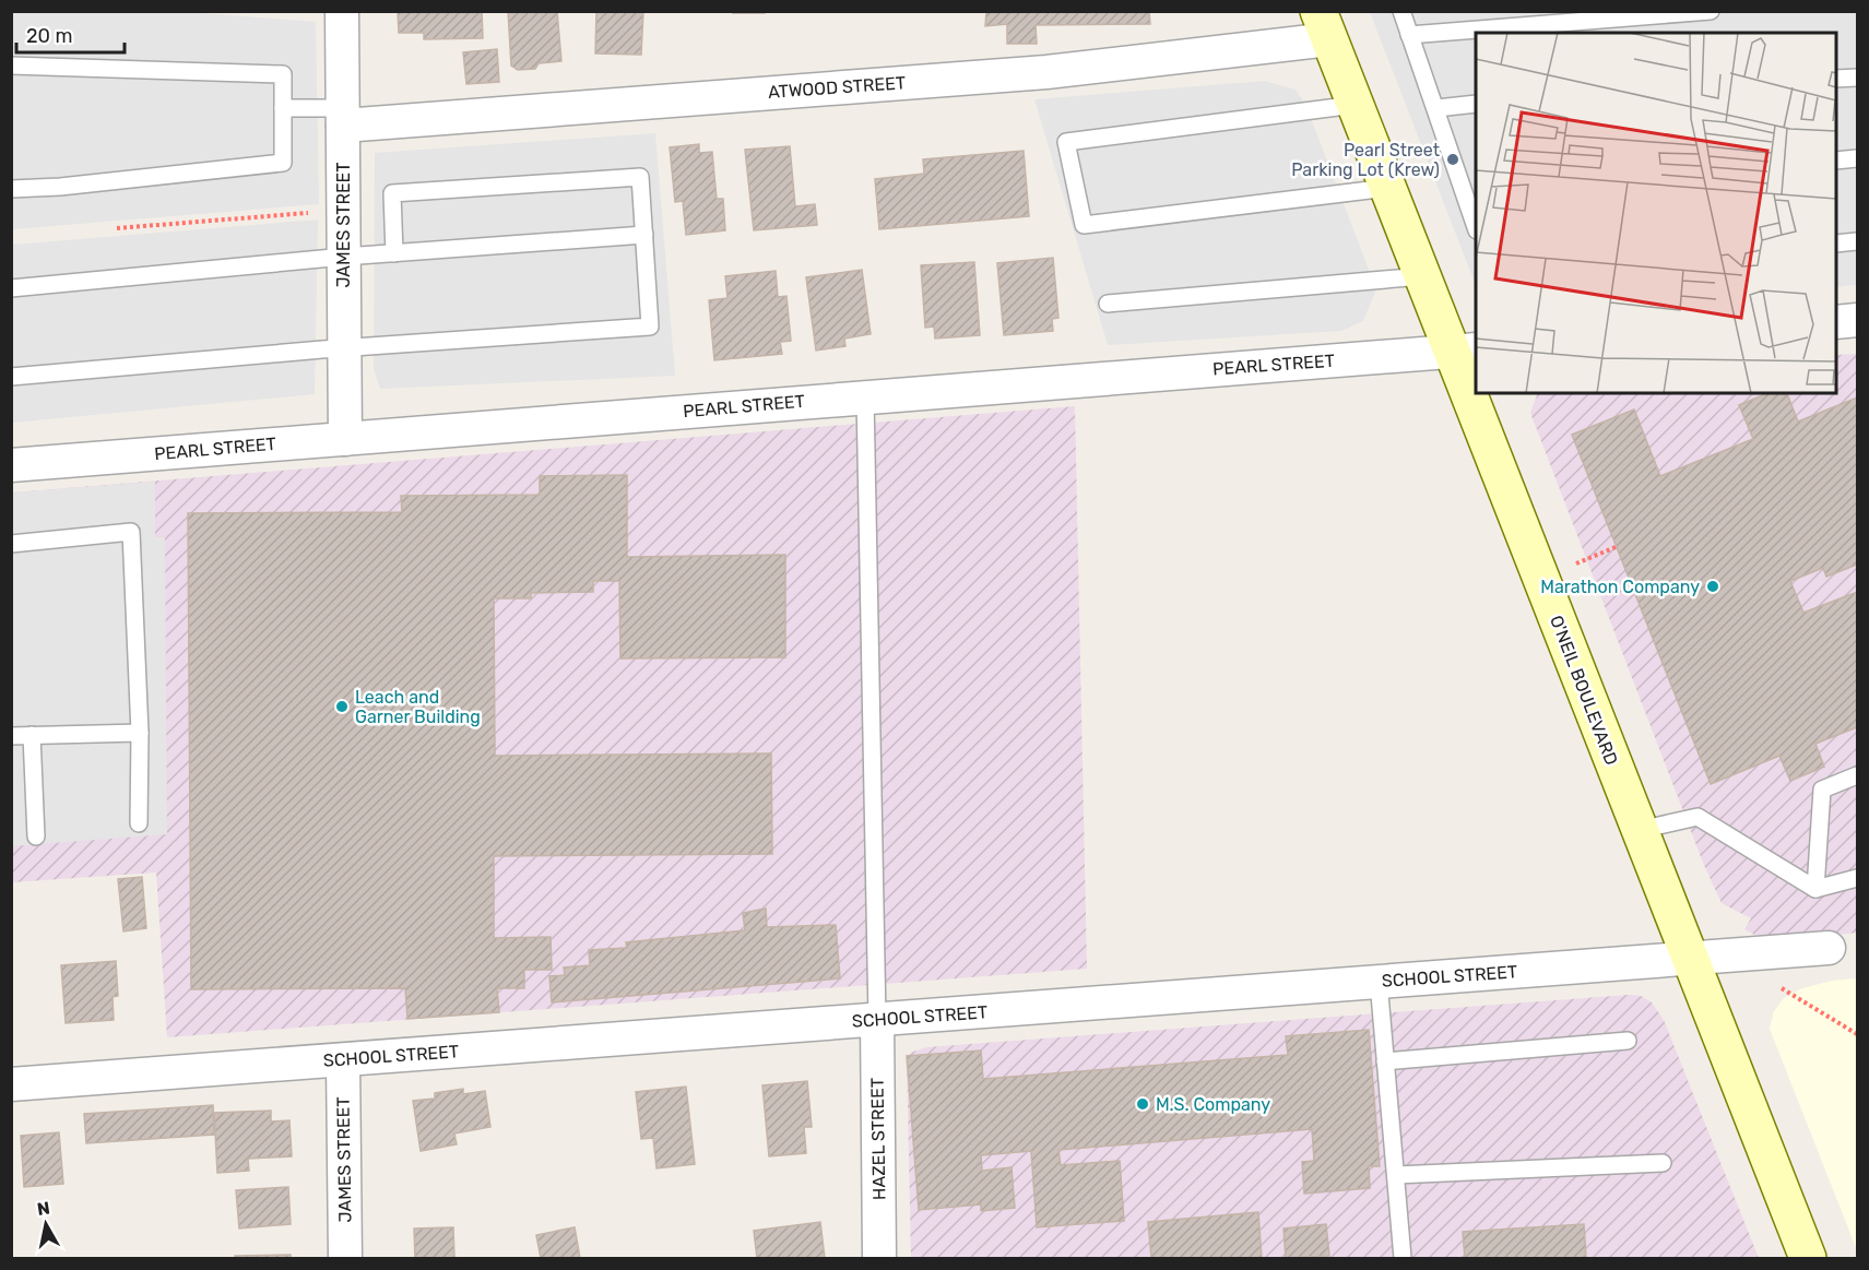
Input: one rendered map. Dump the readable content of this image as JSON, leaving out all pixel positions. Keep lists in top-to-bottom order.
{
  "streets": {
    "main road": ["O'NEIL BOULEVARD"],
    "street": [
      "ATWOOD STREET",
      "JAMES STREET",
      "PEARL STREET",
      "SCHOOL STREET",
      "HAZEL STREET"
    ]
  },
  "crossings": [
    ["ATWOOD STREET", "JAMES STREET"],
    ["ATWOOD STREET", "O'NEIL BOULEVARD"],
    ["JAMES STREET", "PEARL STREET"],
    ["JAMES STREET", "SCHOOL STREET"],
    ["PEARL STREET", "O'NEIL BOULEVARD"],
    ["O'NEIL BOULEVARD", "SCHOOL STREET"],
    ["SCHOOL STREET", "HAZEL STREET"]
  ],
  "places": [
    "Pearl Street Parking Lot (Krew)",
    "Marathon Company",
    "Leach and Garner Building",
    "M.S. Company"
  ],
  "scale_bar": "20 m",
  "north": "top"
}
